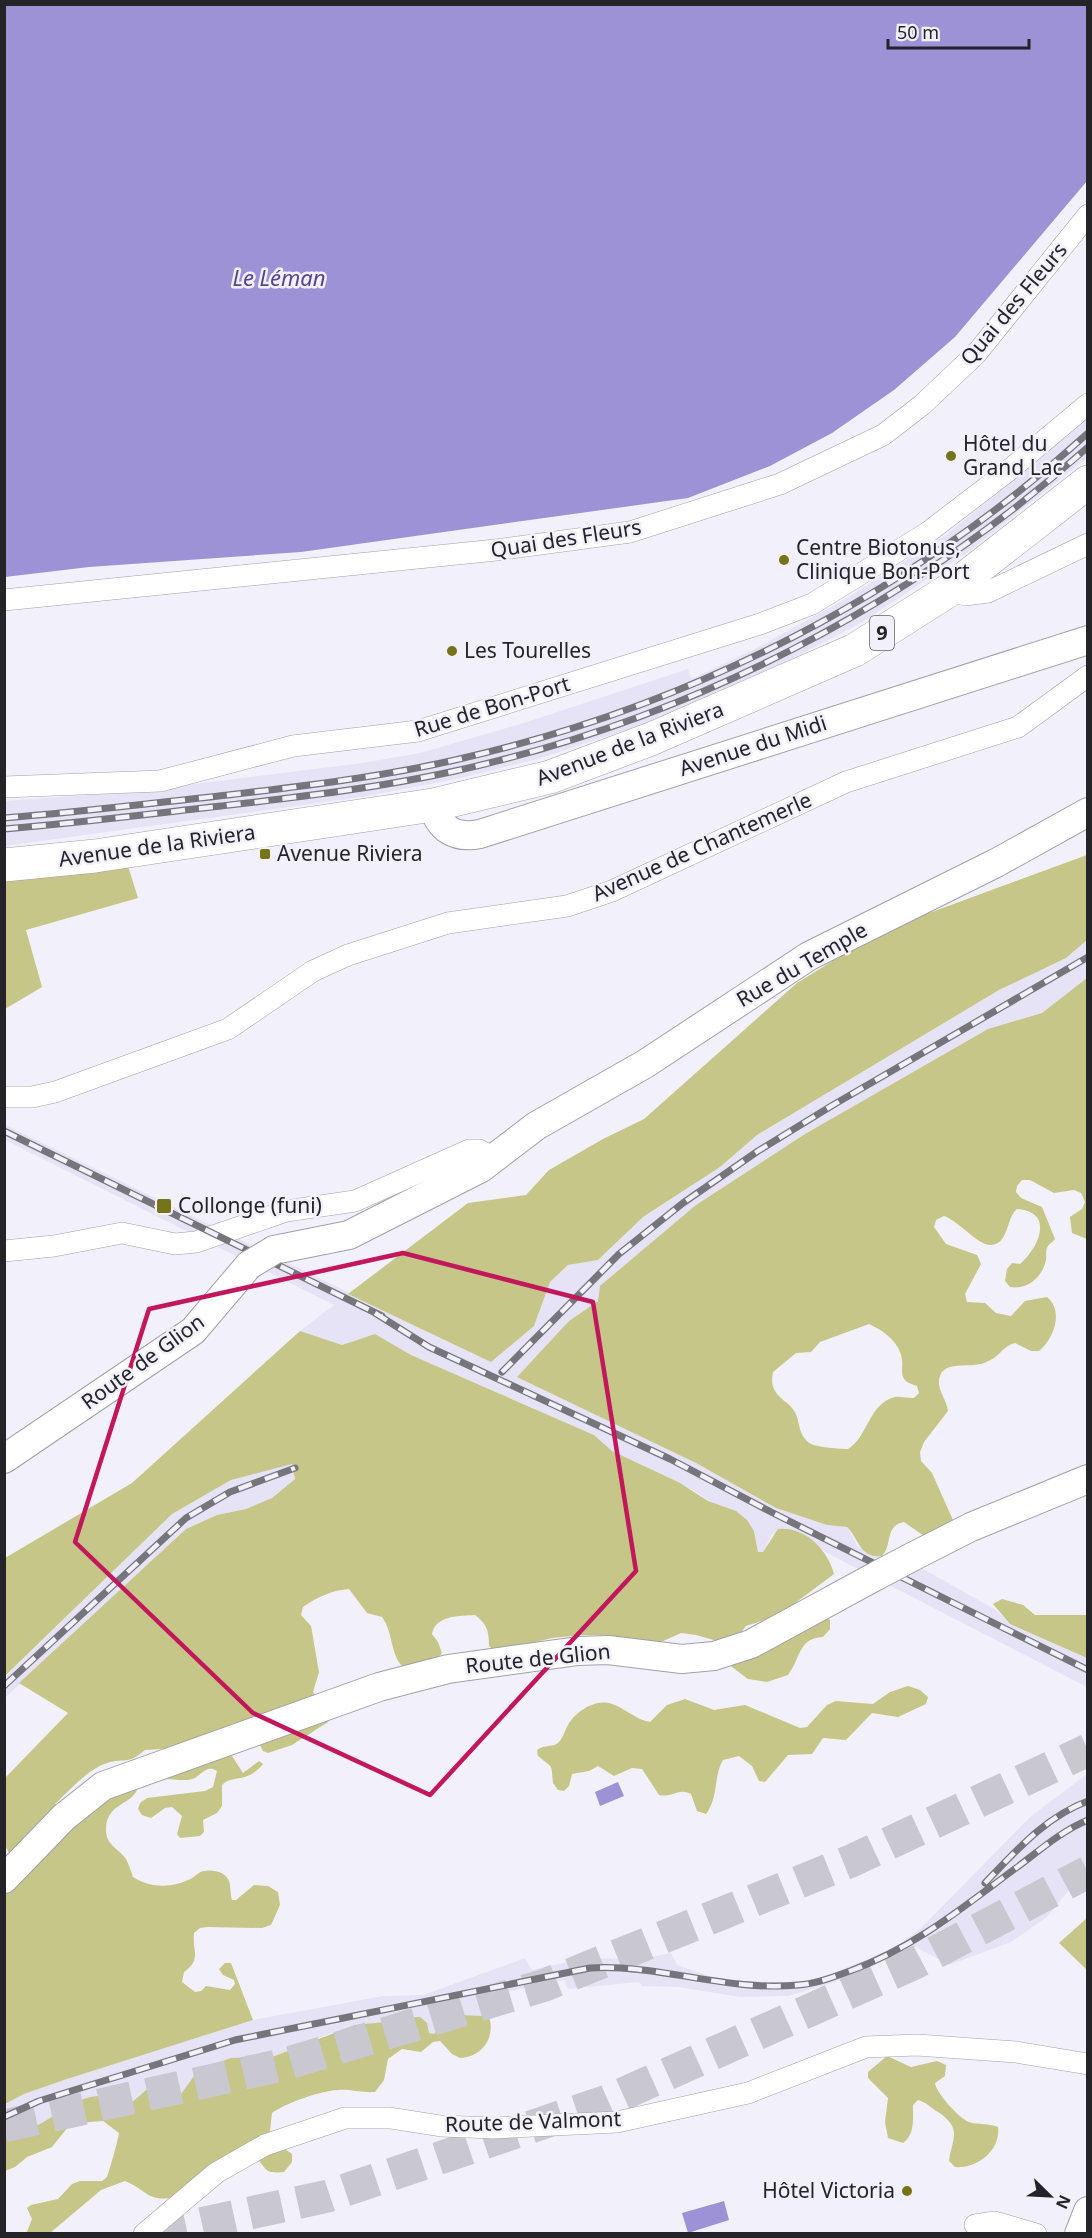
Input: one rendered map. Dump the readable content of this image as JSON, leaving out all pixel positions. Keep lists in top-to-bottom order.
{
  "streets": {
    "main road": ["9", "Avenue de la Riviera"],
    "street": [
      "Quai des Fleurs",
      "Rue de Bon-Port",
      "Avenue du Midi",
      "Avenue de Chantemerle",
      "Rue du Temple",
      "Route de Glion",
      "Route de Valmont"
    ]
  },
  "crossings": [
    ["Avenue de la Riviera", "Avenue du Midi"],
    ["Rue du Temple", "Route de Glion"]
  ],
  "water": ["Le Léman"],
  "places": {
    "other": [
      "Hôtel du Grand Lac",
      "Centre Biotonus, Clinique Bon-Port",
      "Les Tourelles",
      "Hôtel Victoria"
    ],
    "transit": ["Avenue Riviera", "Collonge (funi)"]
  },
  "scale_bar": "50 m",
  "north": "bottom right"
}
